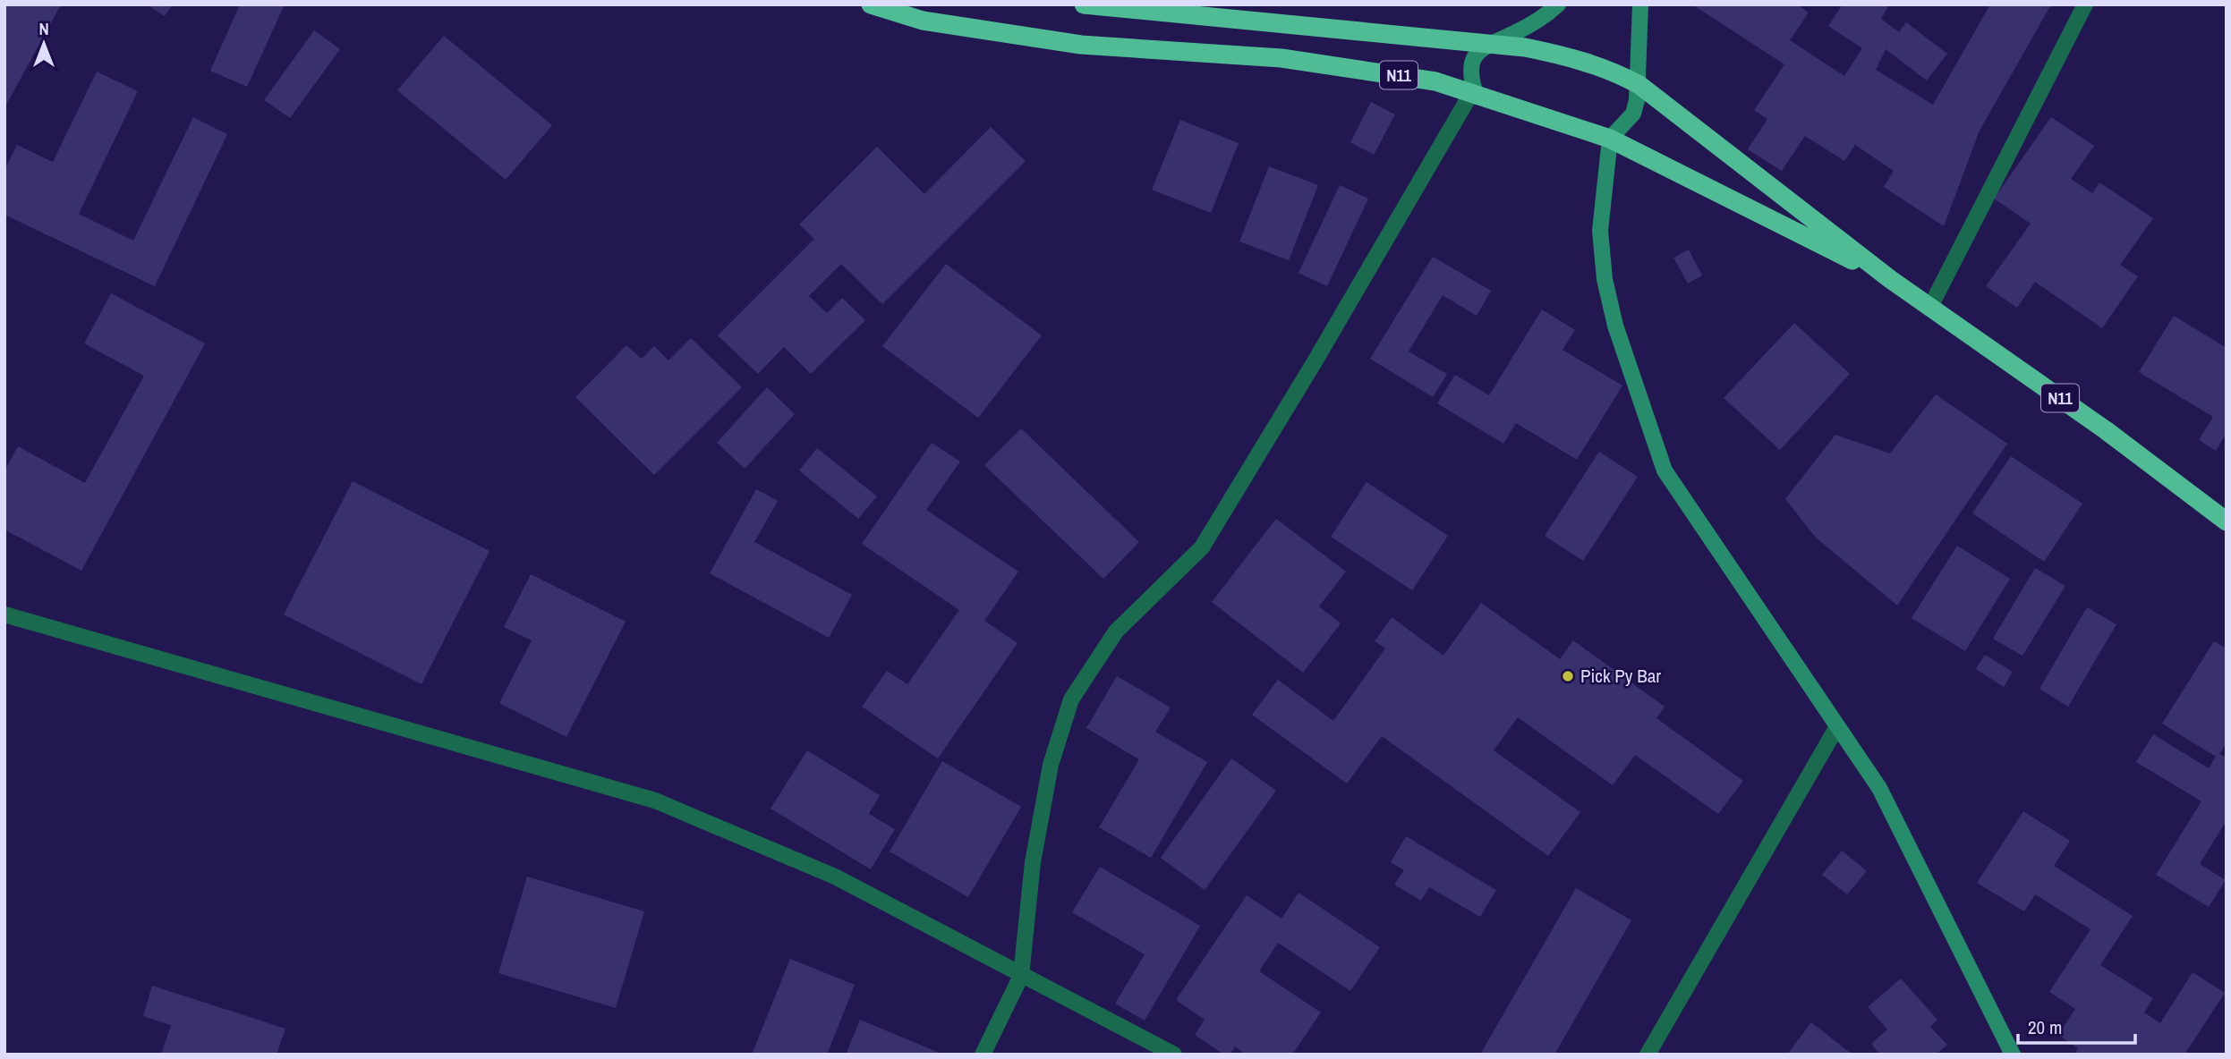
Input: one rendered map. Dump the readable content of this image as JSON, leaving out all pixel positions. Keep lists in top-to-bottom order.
{
  "streets": {
    "highway": ["N11"]
  },
  "places": ["Pick Py Bar"],
  "scale_bar": "20 m",
  "north": "top"
}
